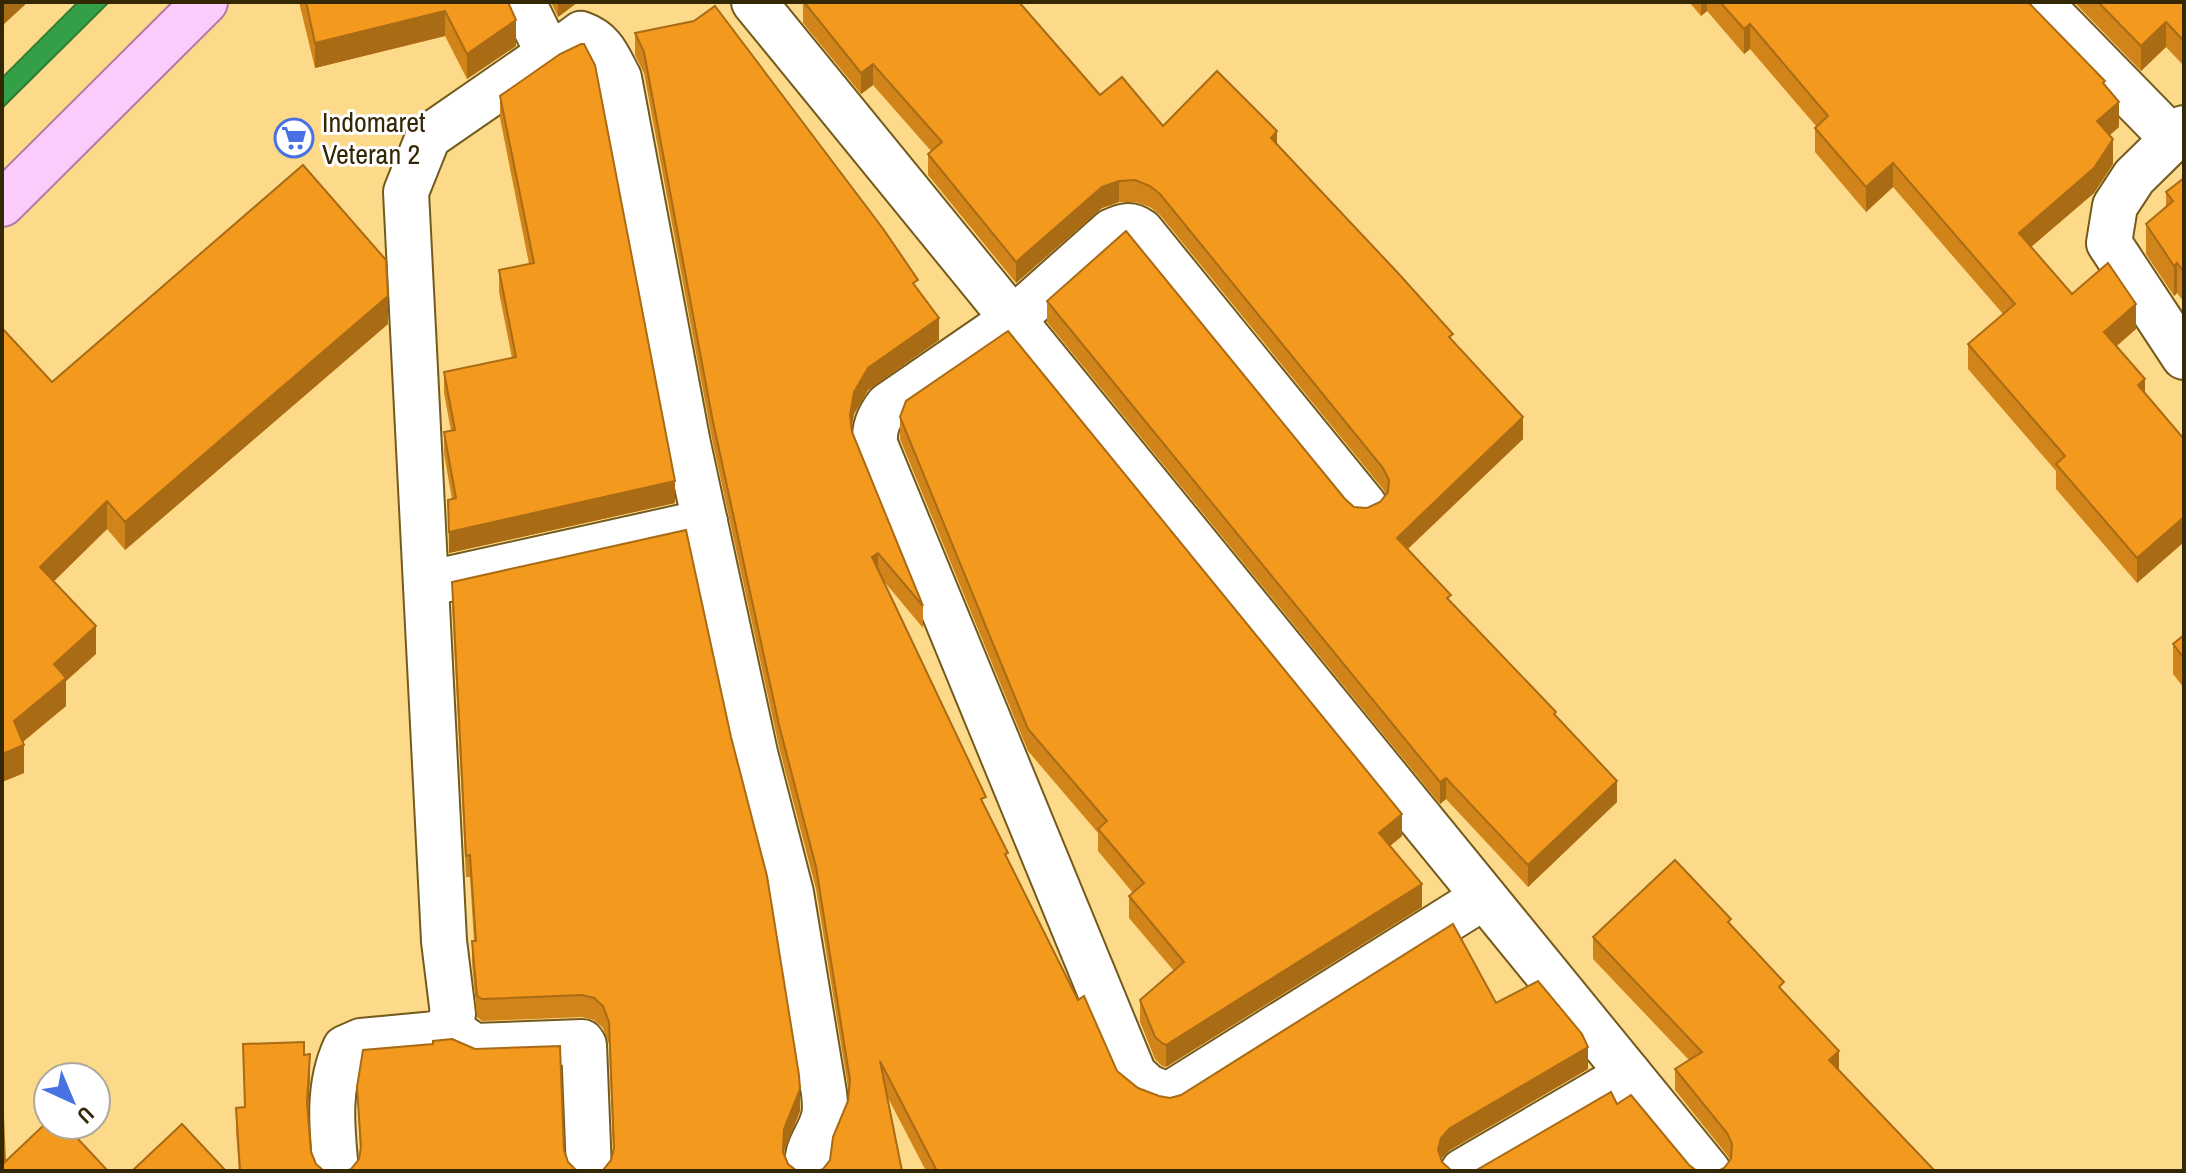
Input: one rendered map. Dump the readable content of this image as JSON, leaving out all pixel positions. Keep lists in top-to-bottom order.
{
  "places": {
    "supermarket": ["Indomaret Veteran 2"]
  },
  "north": "bottom right"
}
